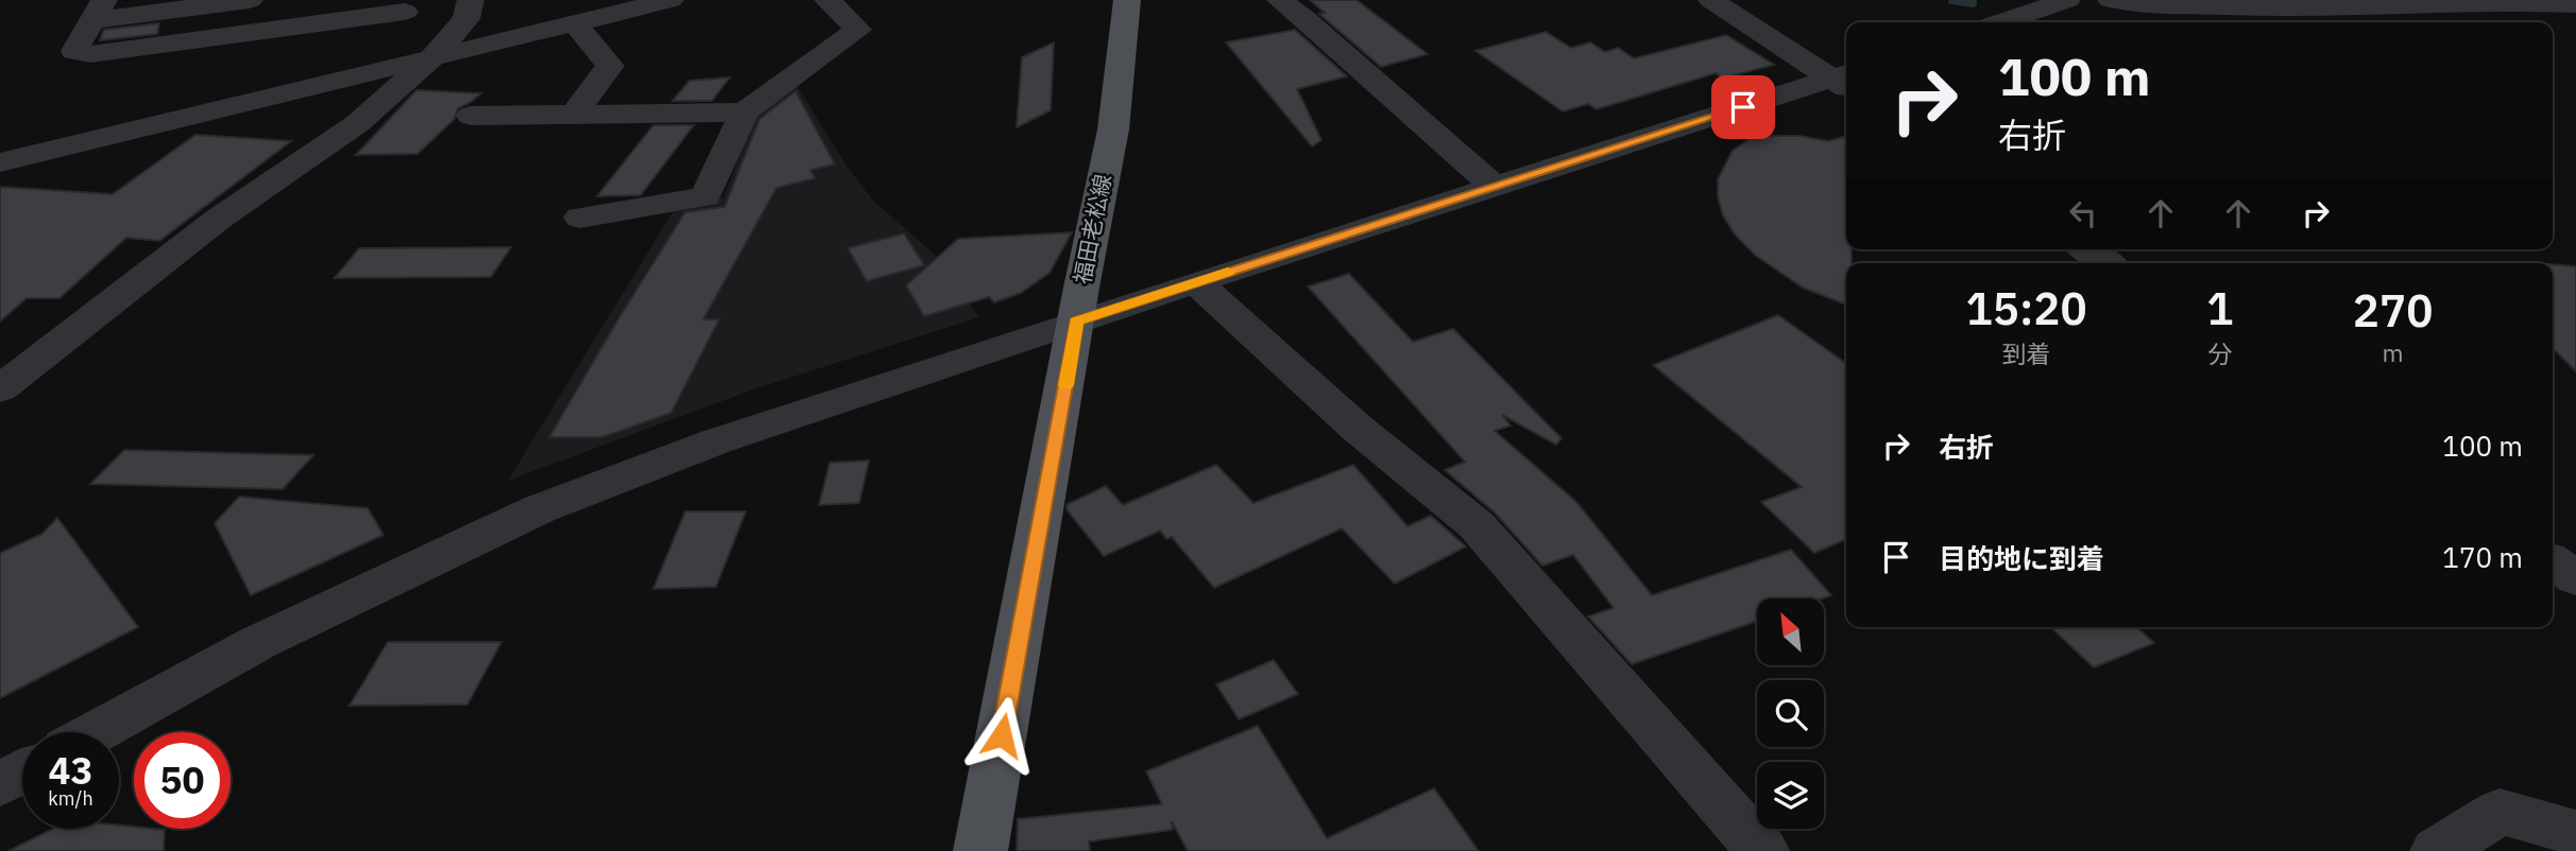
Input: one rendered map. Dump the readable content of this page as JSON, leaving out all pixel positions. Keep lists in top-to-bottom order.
{
  "streets": {
    "main road": ["福田老松線"]
  },
  "north": "top left",
  "page": {
    "turn": ["100 m", "右折"],
    "eta": [
      "15:20",
      "到着",
      "1",
      "分",
      "270",
      "m"
    ],
    "list": [
      {
        "name": "右折",
        "value": "100 m"
      },
      {
        "name": "目的地に到着",
        "value": "170 m"
      }
    ],
    "speed": "43 km/h",
    "limit": "50"
  }
}
